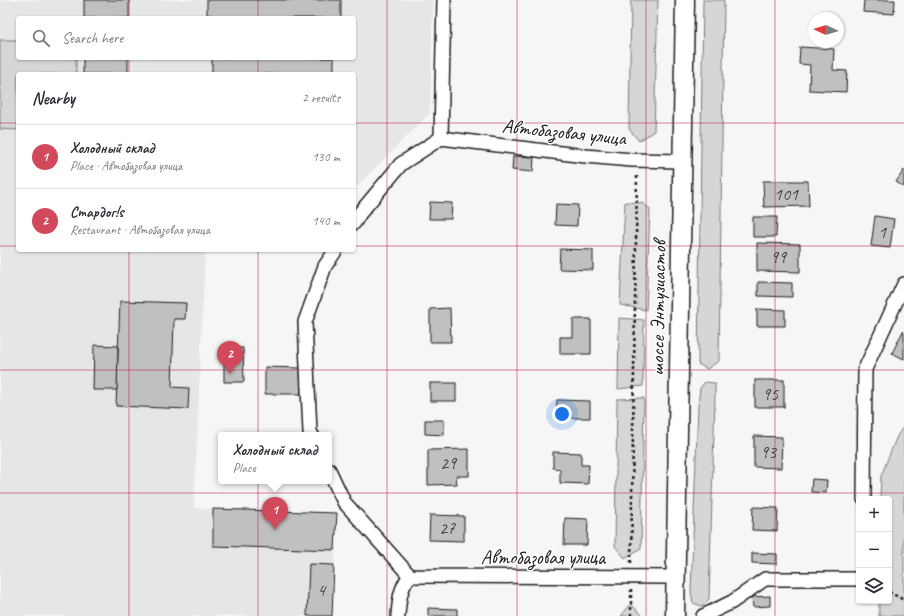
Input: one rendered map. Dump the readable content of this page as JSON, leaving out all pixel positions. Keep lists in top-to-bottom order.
{
  "streets": {
    "main road": ["шоссе Энтузиастов"],
    "street": ["Автобазовая улица"]
  },
  "crossings": [
    ["Автобазовая улица", "шоссе Энтузиастов"]
  ],
  "house_numbers": [
    "101",
    "1",
    "99",
    "95",
    "93",
    "29",
    "27",
    "4"
  ],
  "north": "left",
  "page": {
    "search": "Search here",
    "heading": ["Nearby", "2 results"],
    "list": [
      {
        "mark": "1",
        "name": "Холодный склад",
        "note": "Place · Автобазовая улица",
        "value": "130 m"
      },
      {
        "mark": "2",
        "name": "Стардог!s",
        "note": "Restaurant · Автобазовая улица",
        "value": "140 m"
      }
    ],
    "pins": ["2", "1"],
    "popup": ["Холодный склад", "Place"],
    "map_buttons": ["+", "−"]
  }
}
